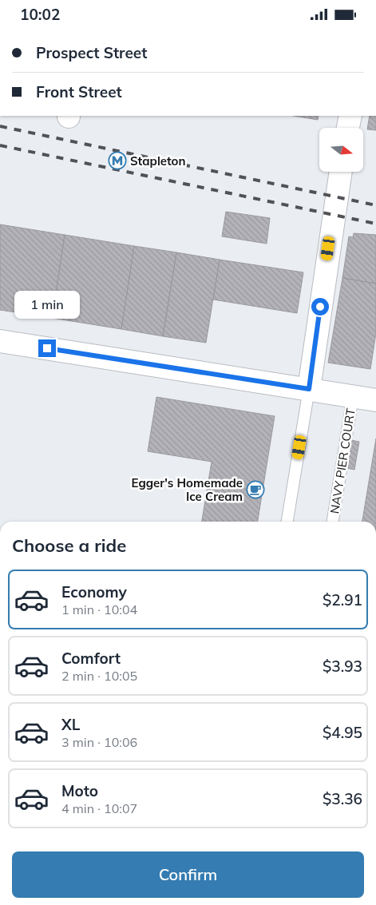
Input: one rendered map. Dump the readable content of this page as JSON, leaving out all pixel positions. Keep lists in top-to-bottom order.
{
  "streets": {
    "lane": ["NAVY PIER COURT"]
  },
  "places": {
    "metro station": ["Stapleton"],
    "cafe": ["Egger's Homemade Ice Cream"]
  },
  "north": "right",
  "page": {
    "status": "10:02",
    "banner": ["Prospect Street", "Front Street"],
    "bubble": "1 min",
    "heading": "Choose a ride",
    "list": [
      {
        "name": "Economy",
        "note": "1 min · 10:04",
        "value": "$2.91"
      },
      {
        "name": "Comfort",
        "note": "2 min · 10:05",
        "value": "$3.93"
      },
      {
        "name": "XL",
        "note": "3 min · 10:06",
        "value": "$4.95"
      },
      {
        "name": "Moto",
        "note": "4 min · 10:07",
        "value": "$3.36"
      }
    ],
    "buttons": "Confirm"
  }
}
